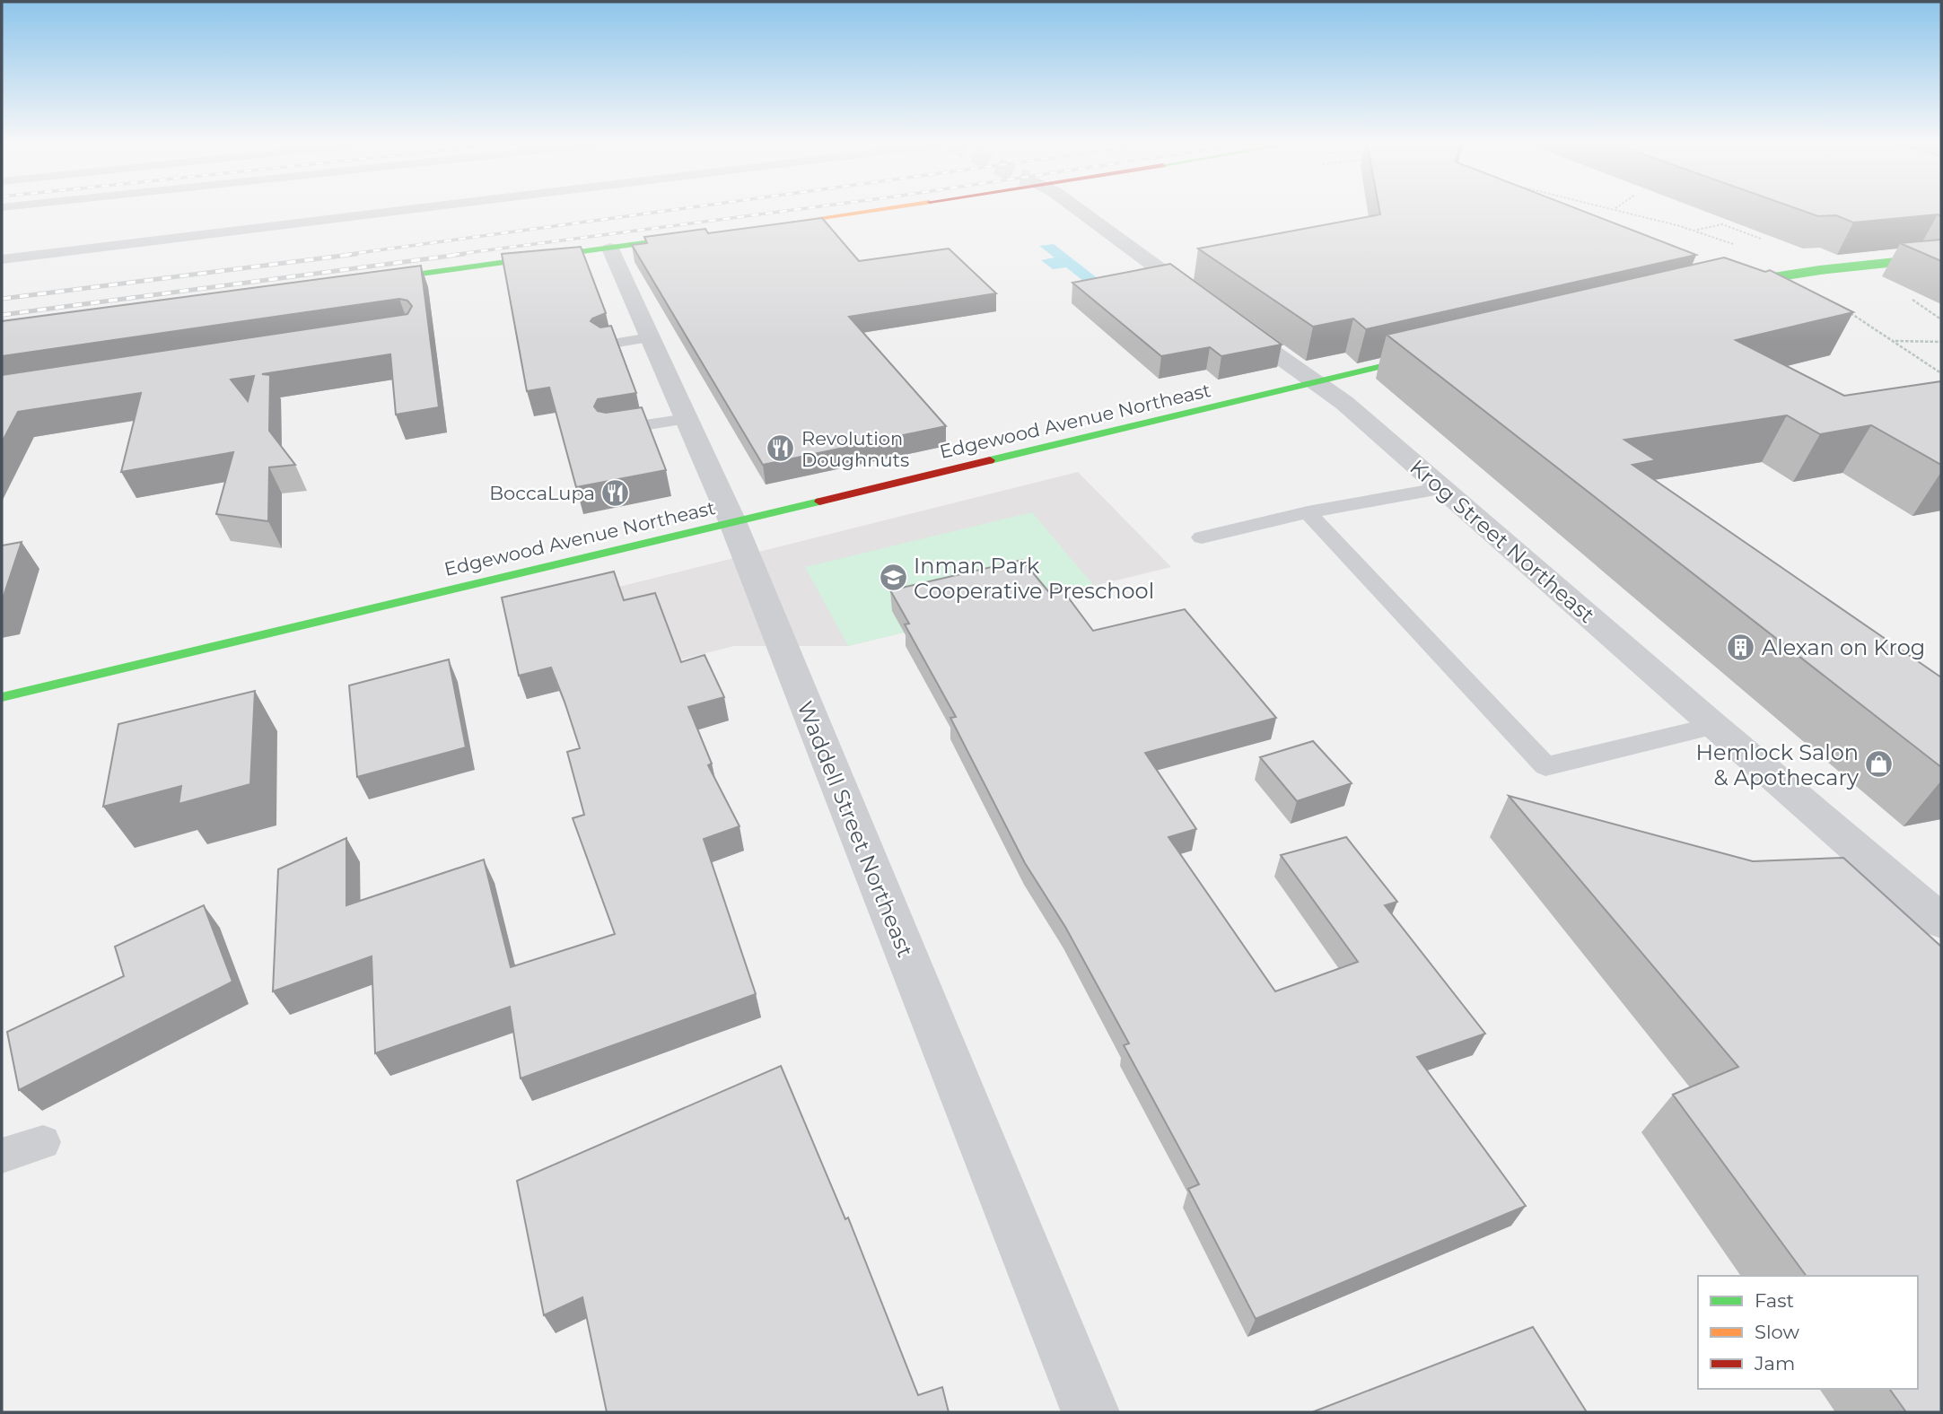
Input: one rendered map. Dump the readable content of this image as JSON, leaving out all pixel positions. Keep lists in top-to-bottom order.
{
  "streets": {
    "main road": ["Edgewood Avenue Northeast"],
    "street": ["Krog Street Northeast", "Waddell Street Northeast"]
  },
  "crossings": [
    ["Edgewood Avenue Northeast", "Krog Street Northeast"],
    ["Edgewood Avenue Northeast", "Waddell Street Northeast"]
  ],
  "places": {
    "restaurant": ["Revolution Doughnuts", "BoccaLupa"],
    "school or university": ["Inman Park Cooperative Preschool"],
    "building": ["Alexan on Krog"],
    "shop": ["Hemlock Salon & Apothecary"]
  },
  "legend": ["Fast", "Slow", "Jam"]
}
